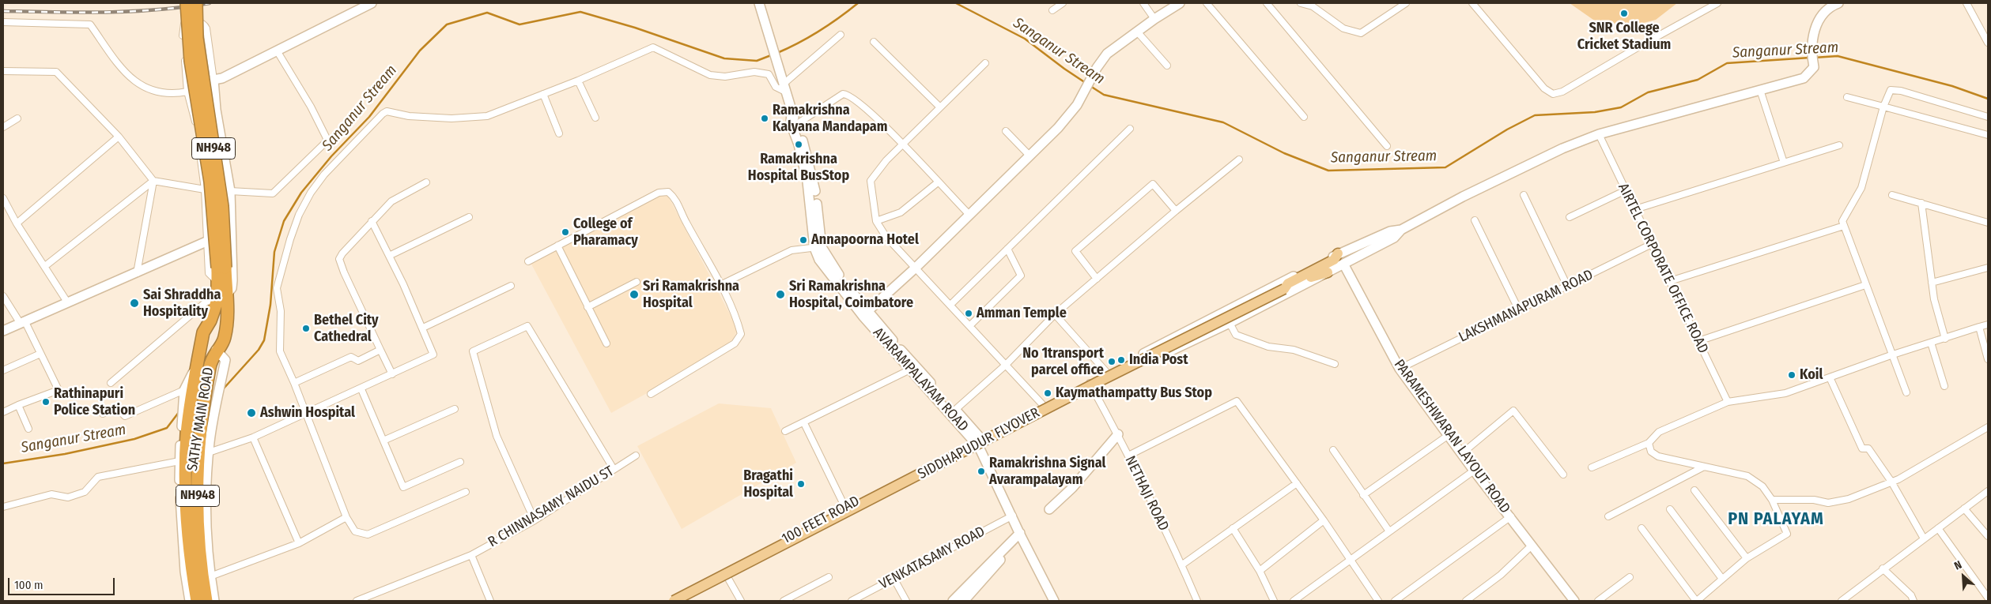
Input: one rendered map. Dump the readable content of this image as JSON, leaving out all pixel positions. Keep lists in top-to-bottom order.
{
  "streets": {
    "highway": ["NH948", "SATHY MAIN ROAD"],
    "main road": ["SIDDHAPUDUR FLYOVER"],
    "street": [
      "AIRTEL CORPORATE OFFICE ROAD",
      "LAKSHMANAPURAM ROAD",
      "AVARAMPALAYAM ROAD",
      "PARAMESHWARAN LAYOUT ROAD",
      "NETHAJI ROAD",
      "R CHINNASAMY NAIDU ST",
      "100 FEET ROAD",
      "VENKATASAMY ROAD"
    ]
  },
  "crossings": [
    ["NH948", "SATHY MAIN ROAD"],
    ["AIRTEL CORPORATE OFFICE ROAD", "LAKSHMANAPURAM ROAD"],
    ["LAKSHMANAPURAM ROAD", "PARAMESHWARAN LAYOUT ROAD"],
    ["AVARAMPALAYAM ROAD", "100 FEET ROAD"],
    ["AVARAMPALAYAM ROAD", "VENKATASAMY ROAD"]
  ],
  "districts": ["PN PALAYAM"],
  "water": ["Sanganur Stream"],
  "places": [
    "SNR College Cricket Stadium",
    "Ramakrishna Kalyana Mandapam",
    "Ramakrishna Hospital BusStop",
    "College of Pharamacy",
    "Annapoorna Hotel",
    "Sri Ramakrishna Hospital",
    "Sri Ramakrishna Hospital, Coimbatore",
    "Sai Shraddha Hospitality",
    "Amman Temple",
    "Bethel City Cathedral",
    "India Post",
    "No 1transport parcel office",
    "Koil",
    "Kaymathampatty Bus Stop",
    "Rathinapuri Police Station",
    "Ashwin Hospital",
    "Ramakrishna Signal Avarampalayam",
    "Bragathi Hospital"
  ],
  "scale_bar": "100 m",
  "north": "top left"
}
